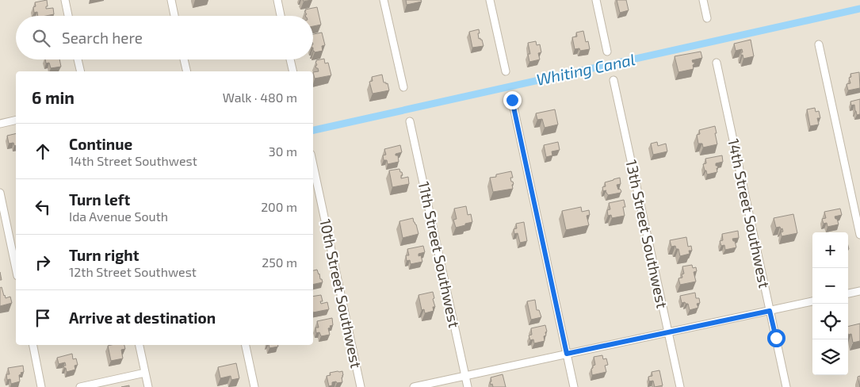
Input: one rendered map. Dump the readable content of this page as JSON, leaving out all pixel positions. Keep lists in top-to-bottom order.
{
  "streets": {
    "street": [
      "14th Street Southwest",
      "13th Street Southwest",
      "11th Street Southwest",
      "10th Street Southwest"
    ]
  },
  "water": ["Whiting Canal"],
  "page": {
    "search": "Search here",
    "heading": ["6 min", "Walk · 480 m"],
    "list": [
      ["Continue", "14th Street Southwest", "30 m"],
      ["Turn left", "Ida Avenue South", "200 m"],
      ["Turn right", "12th Street Southwest", "250 m"],
      "Arrive at destination"
    ],
    "map_buttons": ["+", "−"]
  }
}
